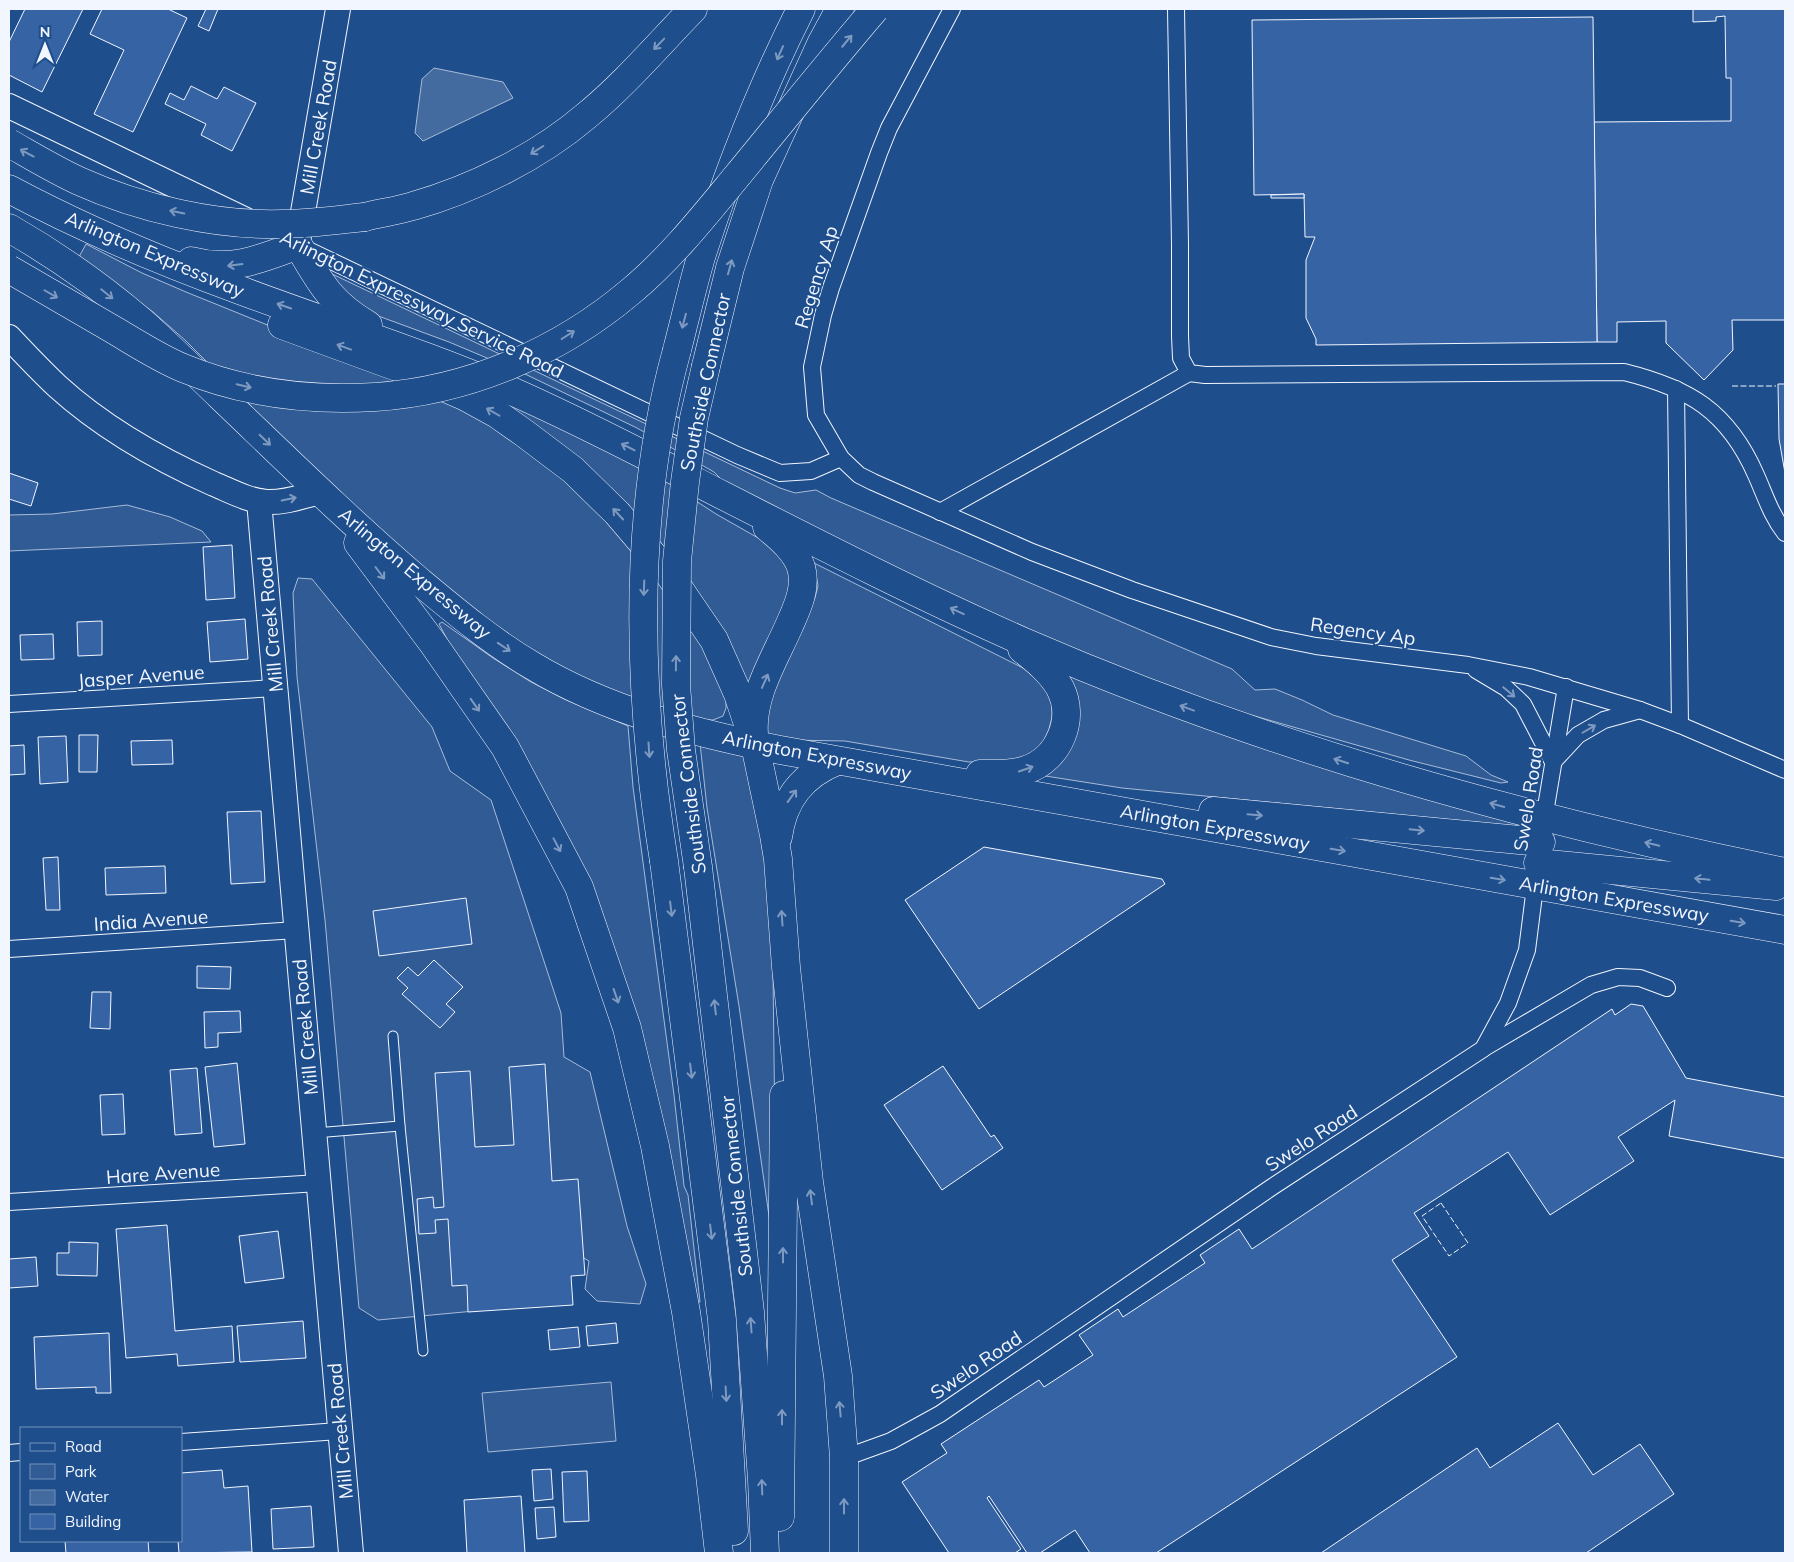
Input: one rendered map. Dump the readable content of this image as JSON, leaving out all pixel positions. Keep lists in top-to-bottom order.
{
  "streets": {
    "highway": ["Arlington Expressway", "Southside Connector"],
    "street": [
      "Mill Creek Road",
      "Regency Ap",
      "Arlington Expressway Service Road",
      "Jasper Avenue",
      "Swelo Road",
      "India Avenue",
      "Hare Avenue"
    ]
  },
  "crossings": [
    ["Mill Creek Road", "Arlington Expressway Service Road"],
    ["Mill Creek Road", "Jasper Avenue"],
    ["Mill Creek Road", "India Avenue"],
    ["Mill Creek Road", "Hare Avenue"],
    ["Arlington Expressway", "Swelo Road"],
    ["Regency Ap", "Arlington Expressway Service Road"],
    ["Regency Ap", "Swelo Road"]
  ],
  "legend": [
    "Road",
    "Park",
    "Water",
    "Building"
  ],
  "north": "top"
}
